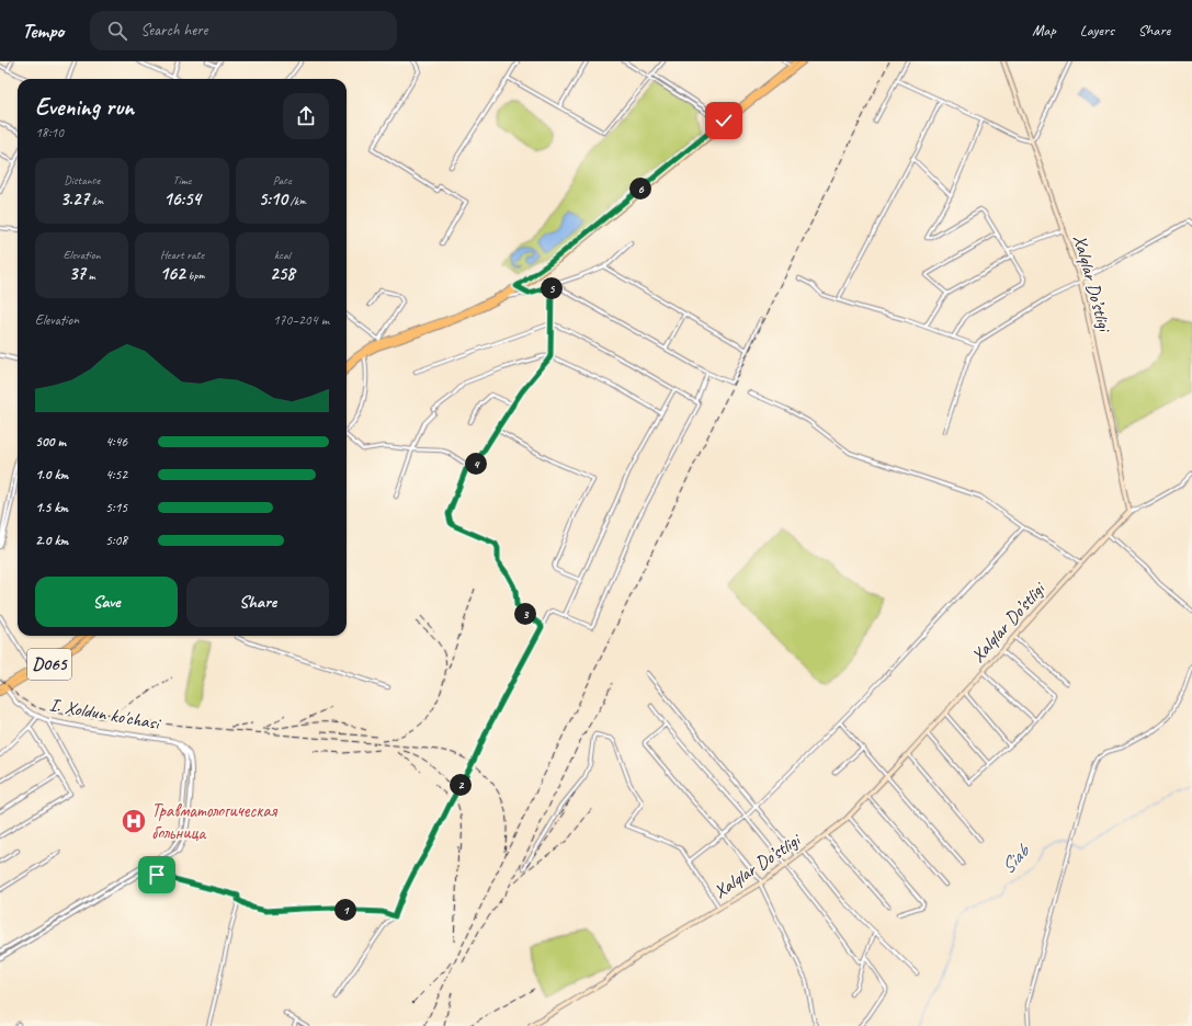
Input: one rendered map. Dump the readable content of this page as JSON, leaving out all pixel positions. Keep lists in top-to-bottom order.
{
  "streets": {
    "main road": ["Xalqlar Do’stligi", "D065"],
    "street": ["I. Xoldun ko'chasi"]
  },
  "crossings": [
    ["D065", "I. Xoldun ko'chasi"]
  ],
  "water": ["Siab"],
  "places": {
    "hospital": ["Травматологическая больница"]
  },
  "page": {
    "header": "Tempo",
    "search": "Search here",
    "nav": ["Map", "Layers", "Share"],
    "heading": ["Evening run", "18:10"],
    "stats": [
      ["Distance", "3.27 km"],
      ["Time", "16:54"],
      ["Pace", "5:10 /km"],
      ["Elevation", "37 m"],
      ["Heart rate", "162 bpm"],
      ["kcal", "258"]
    ],
    "pins": [
      "6",
      "5",
      "4",
      "3",
      "2",
      "1"
    ],
    "chart": ["Elevation", "170–204 m"],
    "list": [
      {
        "name": "500 m",
        "note": "4:46"
      },
      {
        "name": "1.0 km",
        "note": "4:52"
      },
      {
        "name": "1.5 km",
        "note": "5:15"
      },
      {
        "name": "2.0 km",
        "note": "5:08"
      }
    ],
    "buttons": ["Save", "Share"]
  }
}
